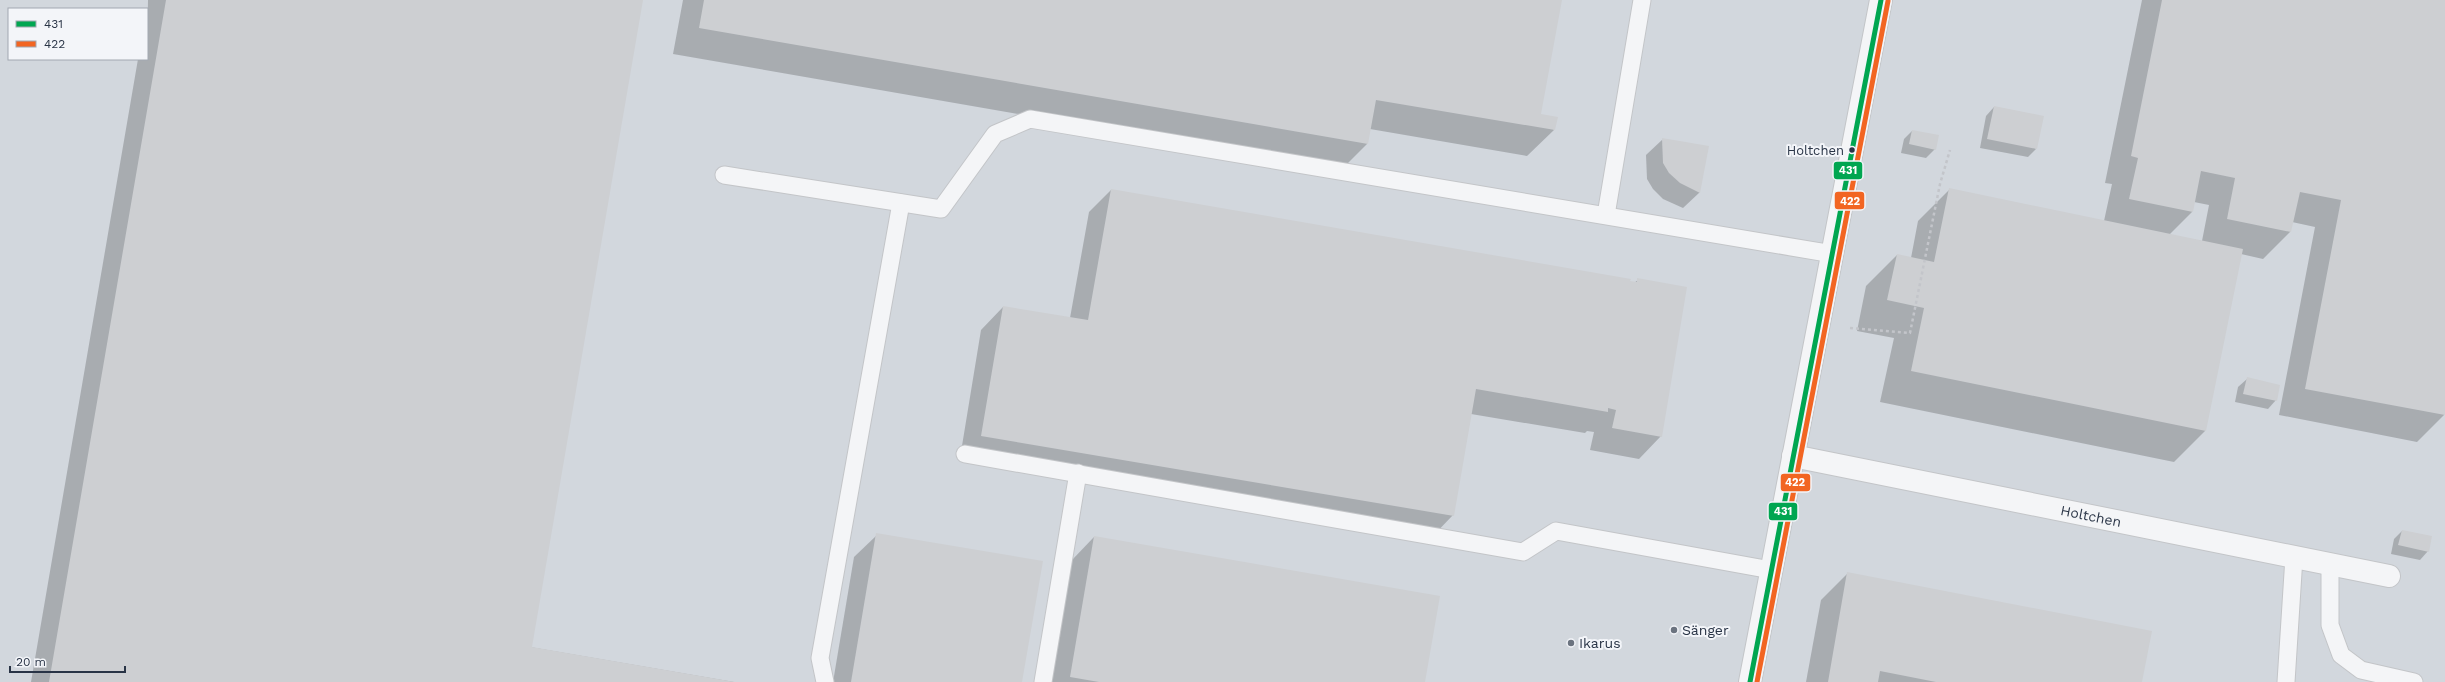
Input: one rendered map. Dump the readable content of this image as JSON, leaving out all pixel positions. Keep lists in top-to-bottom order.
{
  "streets": {
    "street": ["Holtchen"]
  },
  "places": ["Holtchen", "Sänger", "Ikarus"],
  "lines": ["transit line 431", "transit line 422"],
  "legend": ["431", "422"],
  "scale_bar": "20 m"
}
